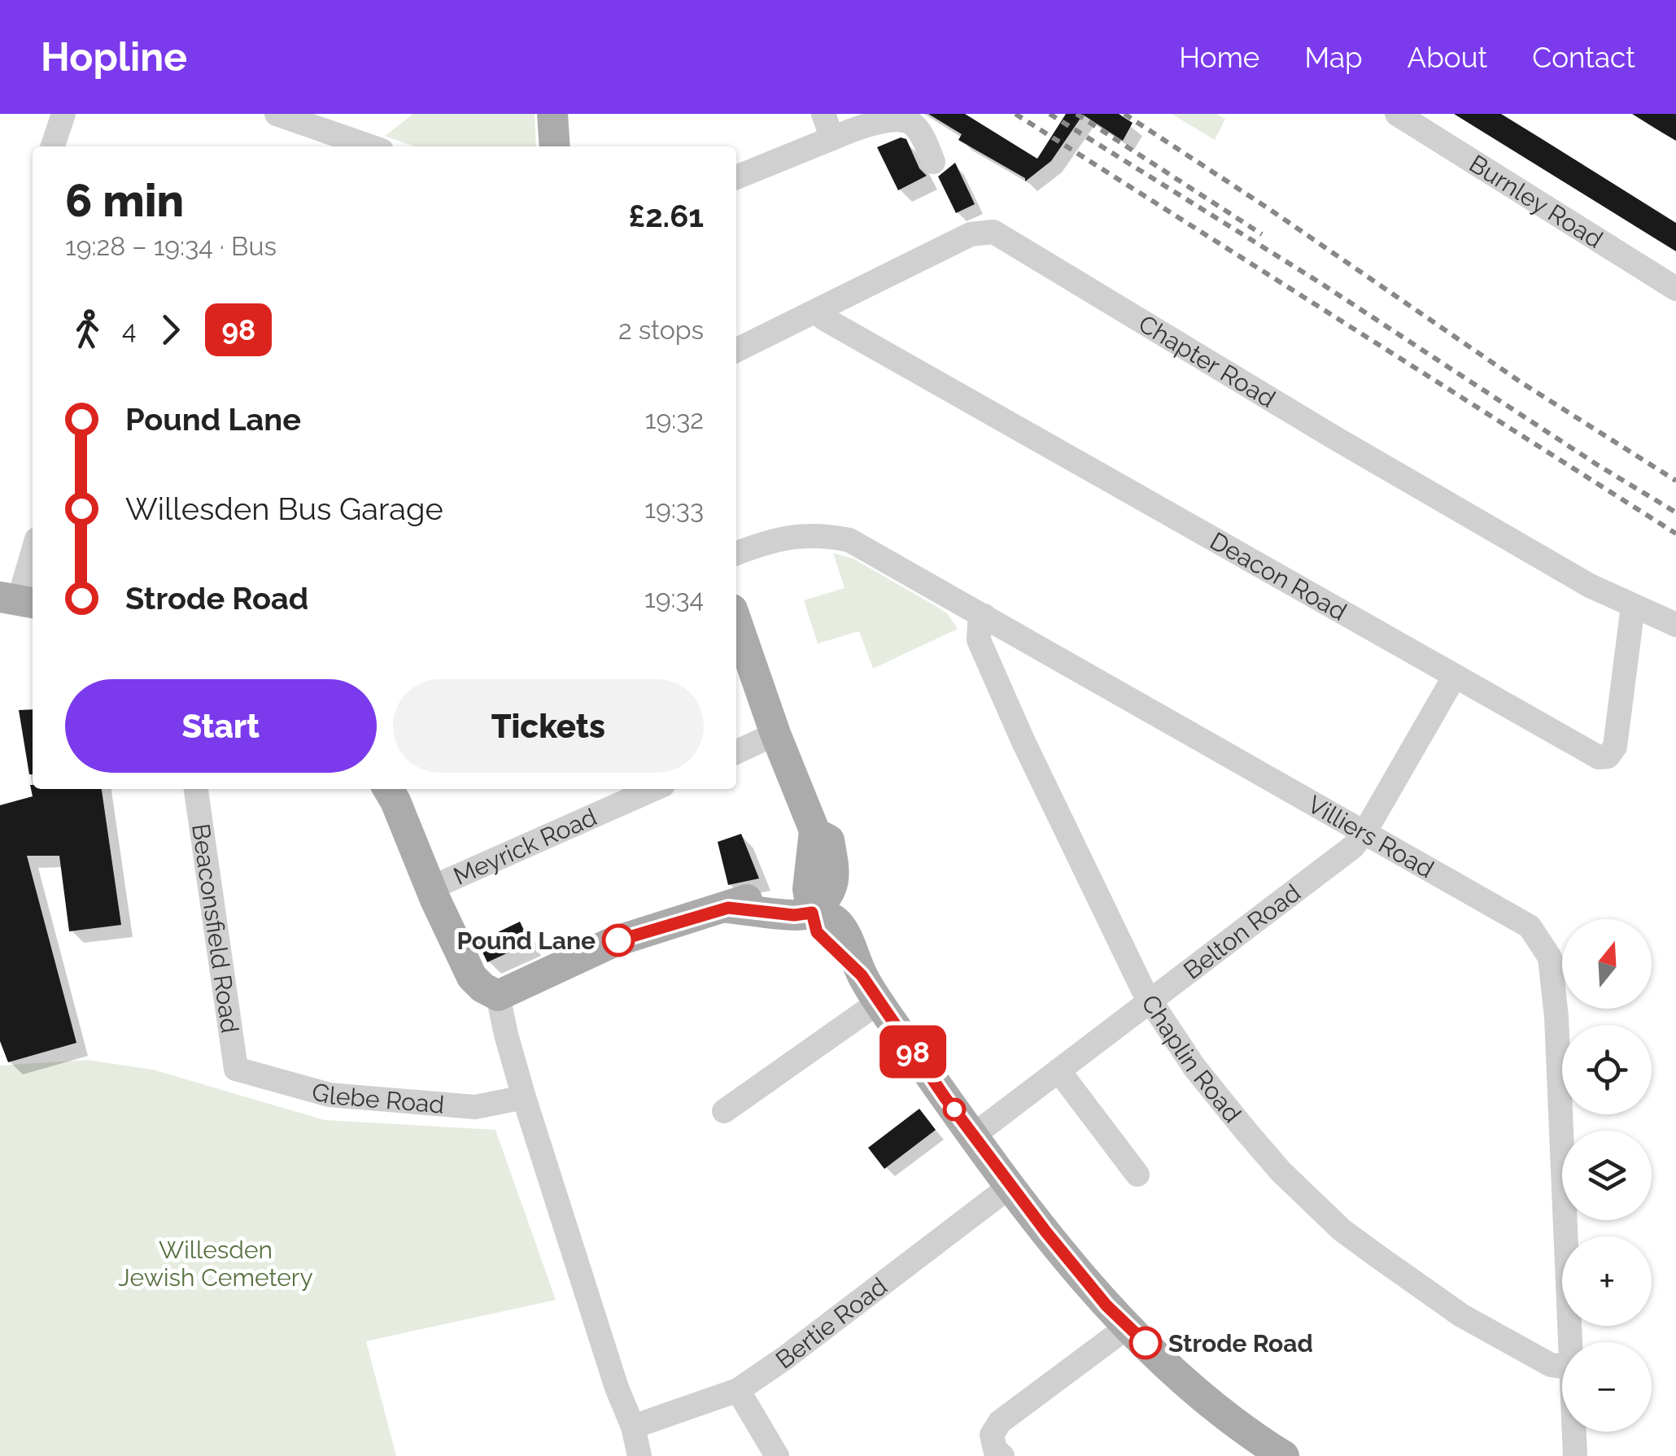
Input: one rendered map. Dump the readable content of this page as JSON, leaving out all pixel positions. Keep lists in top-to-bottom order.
{
  "streets": {
    "street": [
      "Burnley Road",
      "Chapter Road",
      "Deacon Road",
      "Villiers Road",
      "Meyrick Road",
      "Beaconsfield Road",
      "Belton Road",
      "Chaplin Road",
      "Glebe Road",
      "Bertie Road"
    ]
  },
  "crossings": [
    ["Chapter Road", "Deacon Road"],
    ["Deacon Road", "Belton Road"],
    ["Villiers Road", "Belton Road"],
    ["Villiers Road", "Chaplin Road"],
    ["Beaconsfield Road", "Glebe Road"],
    ["Belton Road", "Chaplin Road"]
  ],
  "parks": ["Willesden Jewish Cemetery"],
  "places": ["Pound Lane", "Strode Road"],
  "lines": ["bus line 98"],
  "north": "top",
  "page": {
    "header": "Hopline",
    "nav": [
      "Home",
      "Map",
      "About",
      "Contact"
    ],
    "on_map": "98",
    "heading": ["6 min", "19:28 – 19:34 · Bus", "£2.61"],
    "legs": ["4", "98", "2 stops"],
    "list": [
      {
        "name": "Pound Lane",
        "value": "19:32"
      },
      {
        "name": "Willesden Bus Garage",
        "value": "19:33"
      },
      {
        "name": "Strode Road",
        "value": "19:34"
      }
    ],
    "buttons": ["Start", "Tickets"],
    "map_buttons": ["+", "−"]
  }
}
